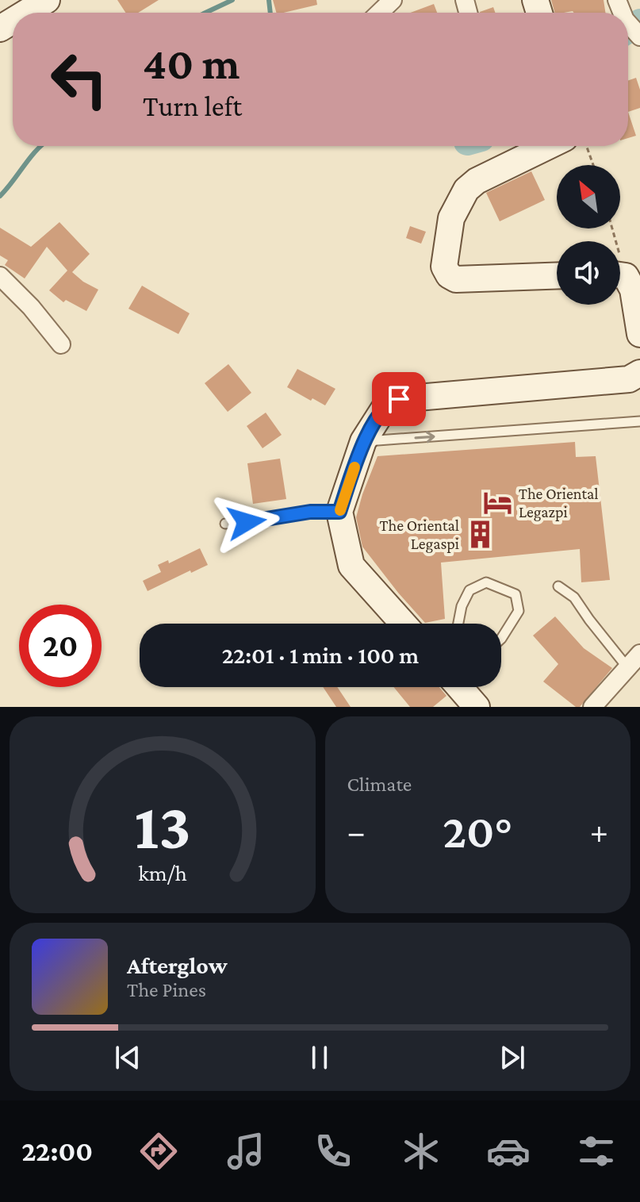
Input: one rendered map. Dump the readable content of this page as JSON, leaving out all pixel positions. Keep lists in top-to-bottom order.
{
  "places": {
    "hotel": ["The Oriental Legazpi"],
    "building": ["The Oriental Legaspi"]
  },
  "north": "top left",
  "page": {
    "turn": ["40 m", "Turn left"],
    "limit": "20",
    "trip": "22:01 · 1 min · 100 m",
    "tile": "Climate",
    "heat": ["−", "20°", "+"],
    "song": ["Afterglow", "The Pines"],
    "tabs": "22:00",
    "gauge": ["13", "km/h"]
  }
}
